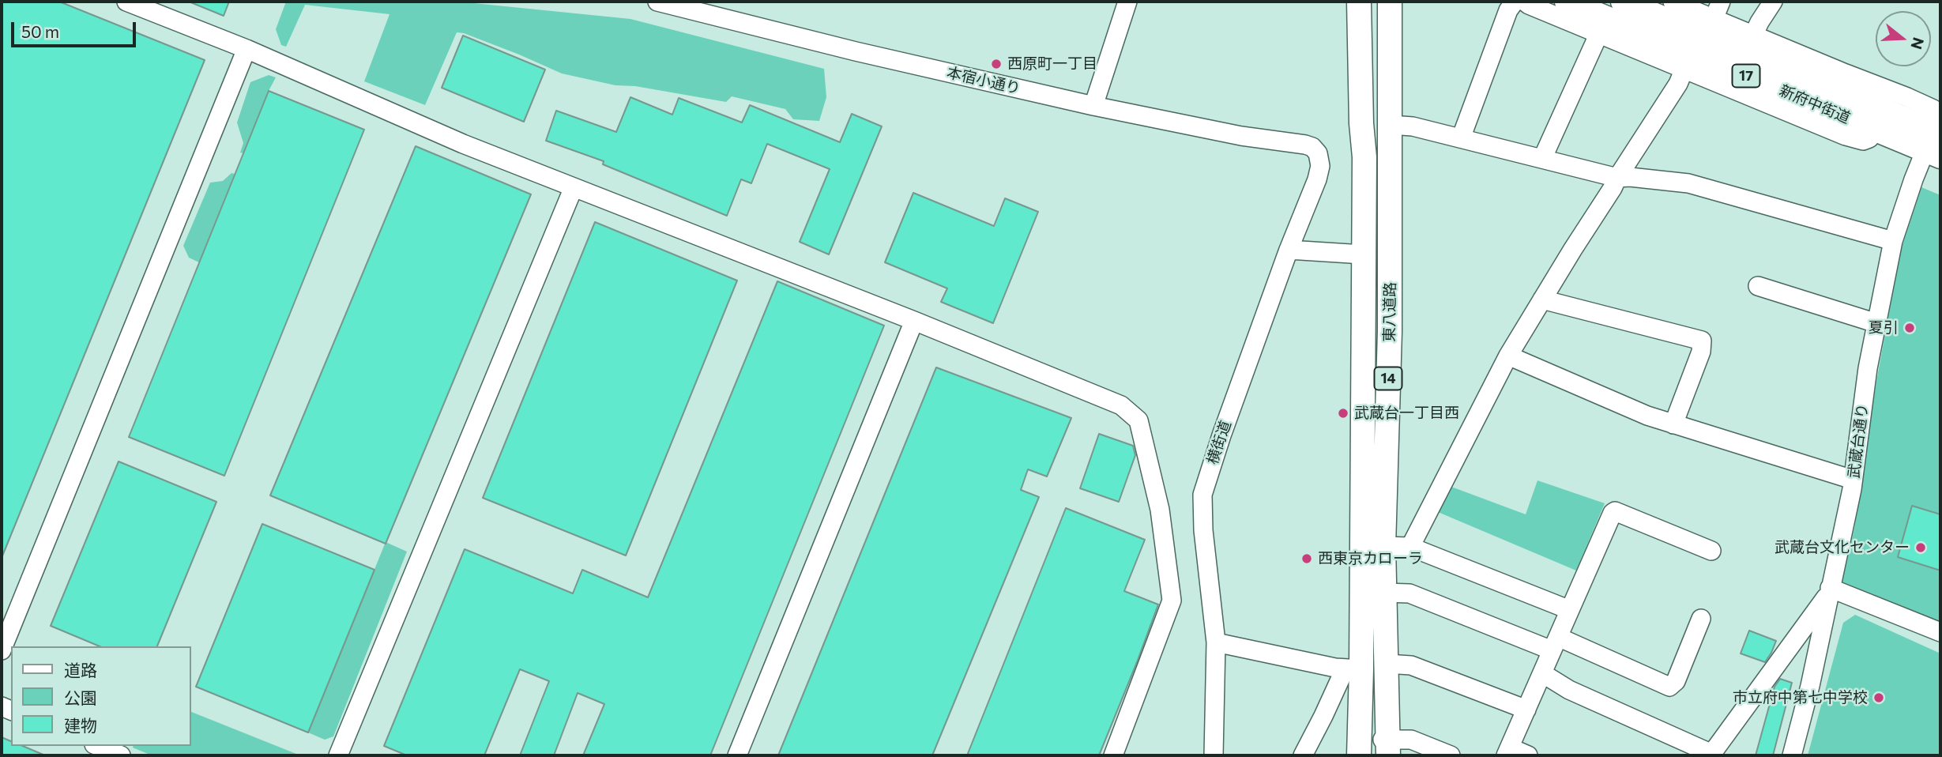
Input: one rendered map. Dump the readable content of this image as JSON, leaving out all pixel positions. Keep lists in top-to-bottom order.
{
  "streets": {
    "main road": [
      "17",
      "新府中街道",
      "東八道路",
      "14"
    ],
    "street": ["本宿小通り", "武蔵台通り", "横街道"]
  },
  "crossings": [
    ["本宿小通り", "横街道"],
    ["新府中街道", "武蔵台通り"]
  ],
  "places": [
    "西原町一丁目",
    "夏引",
    "武蔵台一丁目西",
    "武蔵台文化センター",
    "西東京カローラ",
    "市立府中第七中学校"
  ],
  "legend": ["道路", "公園", "建物"],
  "scale_bar": "50 m",
  "north": "right"
}
